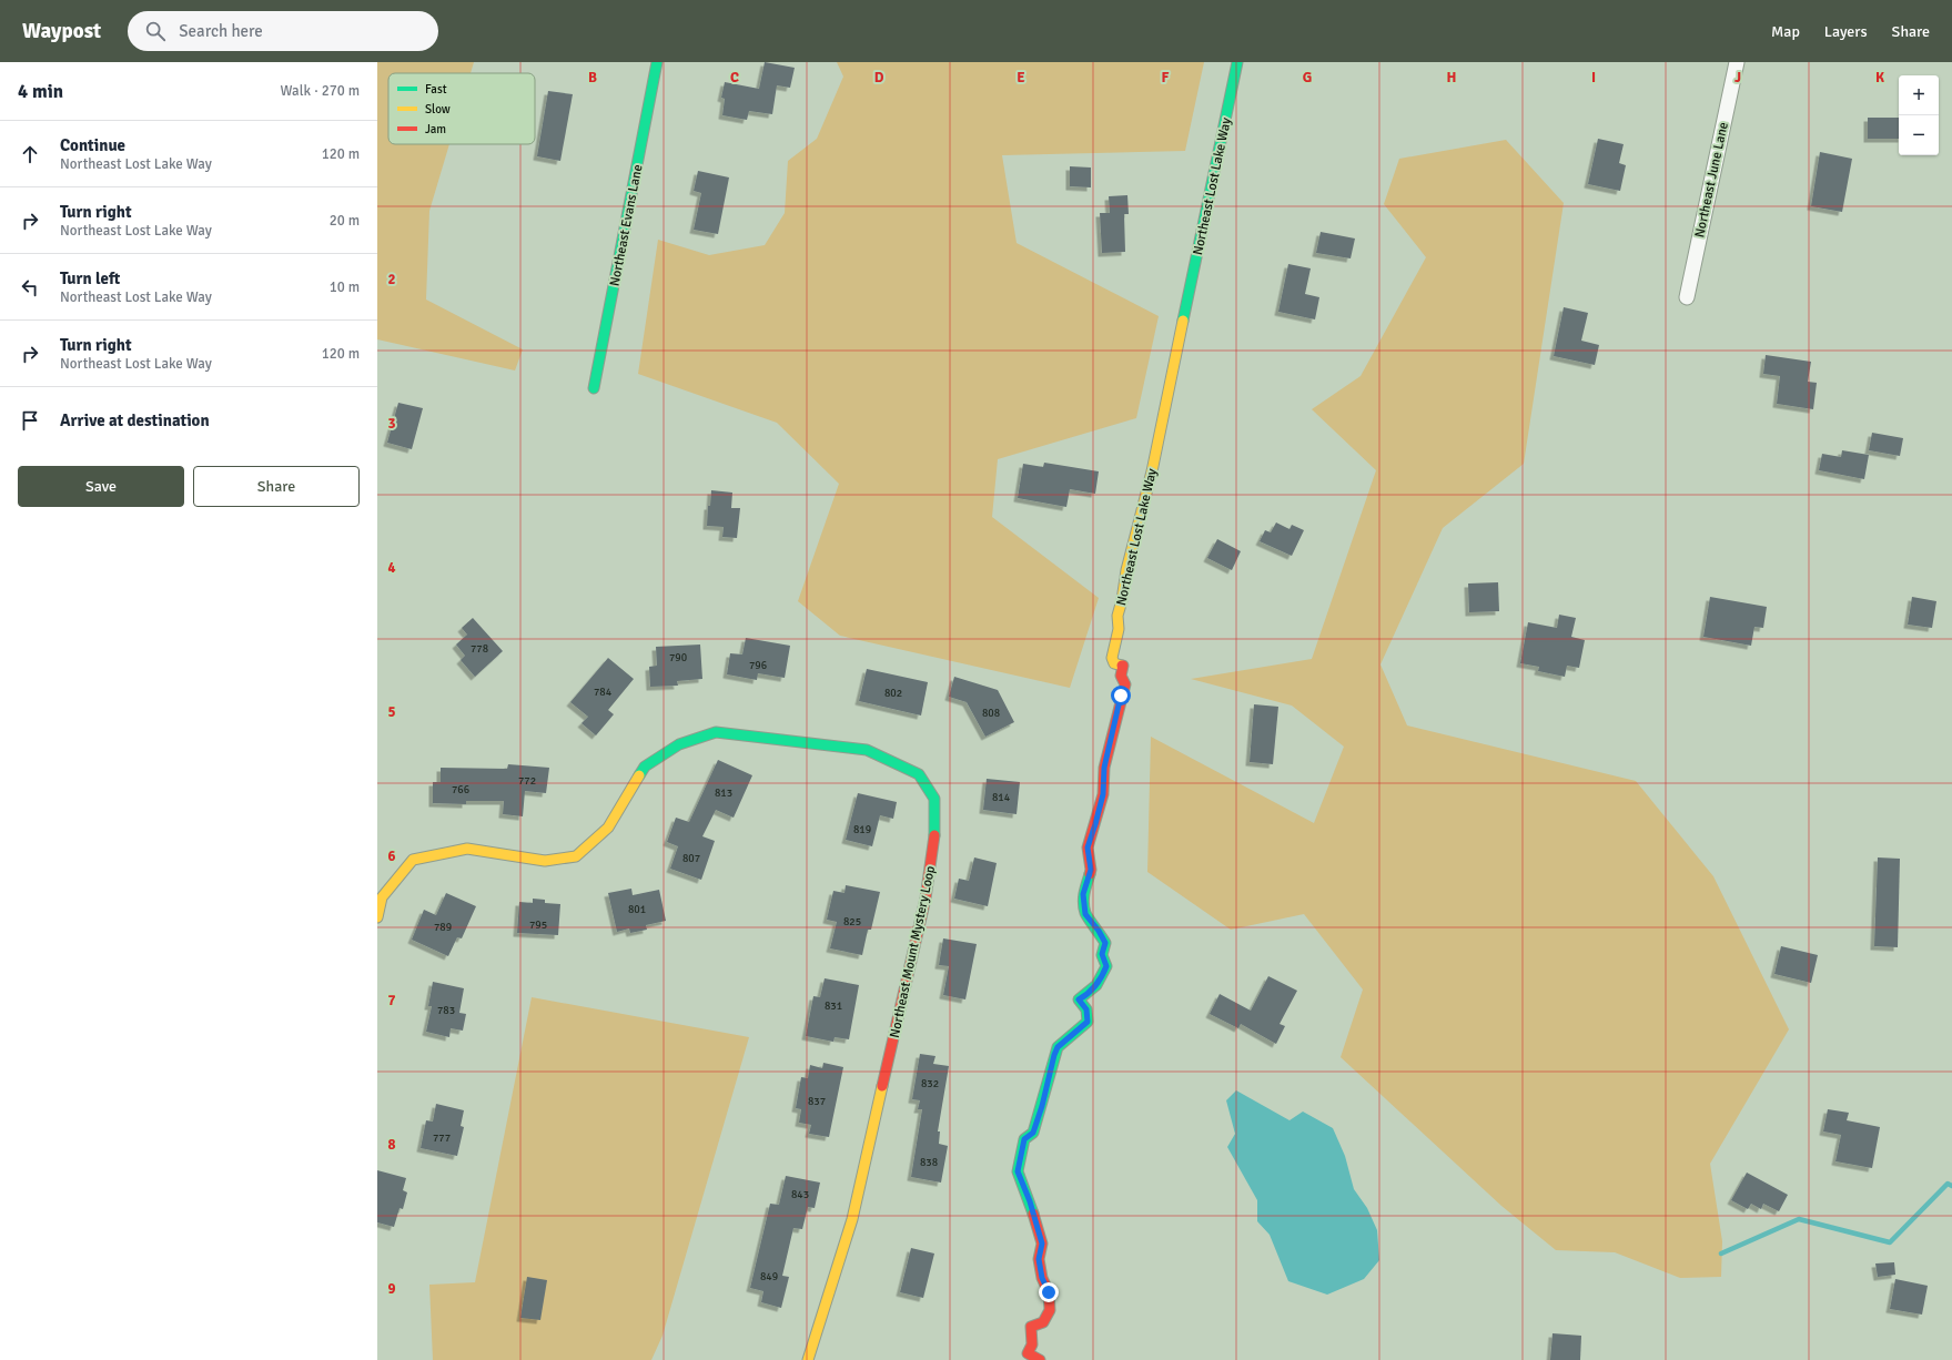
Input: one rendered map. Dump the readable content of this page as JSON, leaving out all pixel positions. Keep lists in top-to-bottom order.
{
  "streets": {
    "street": [
      "Northeast June Lane",
      "Northeast Lost Lake Way",
      "Northeast Evans Lane",
      "Northeast Mount Mystery Loop"
    ]
  },
  "house_numbers": [
    "778",
    "790",
    "796",
    "784",
    "802",
    "808",
    "772",
    "766",
    "813",
    "814",
    "819",
    "807",
    "801",
    "825",
    "795",
    "789",
    "831",
    "783",
    "832",
    "837",
    "777",
    "838",
    "843",
    "849"
  ],
  "legend": ["Fast", "Slow", "Jam"],
  "page": {
    "header": "Waypost",
    "search": "Search here",
    "nav": ["Map", "Layers", "Share"],
    "heading": ["4 min", "Walk · 270 m"],
    "map_buttons": ["+", "−"],
    "list": [
      ["Continue", "Northeast Lost Lake Way", "120 m"],
      ["Turn right", "Northeast Lost Lake Way", "20 m"],
      ["Turn left", "Northeast Lost Lake Way", "10 m"],
      ["Turn right", "Northeast Lost Lake Way", "120 m"],
      "Arrive at destination"
    ],
    "buttons": ["Save", "Share"]
  },
  "grid": {
    "columns": [
      "B",
      "C",
      "D",
      "E",
      "F",
      "G",
      "H",
      "I",
      "J",
      "K"
    ],
    "rows": [
      "2",
      "3",
      "4",
      "5",
      "6",
      "7",
      "8",
      "9"
    ]
  }
}
